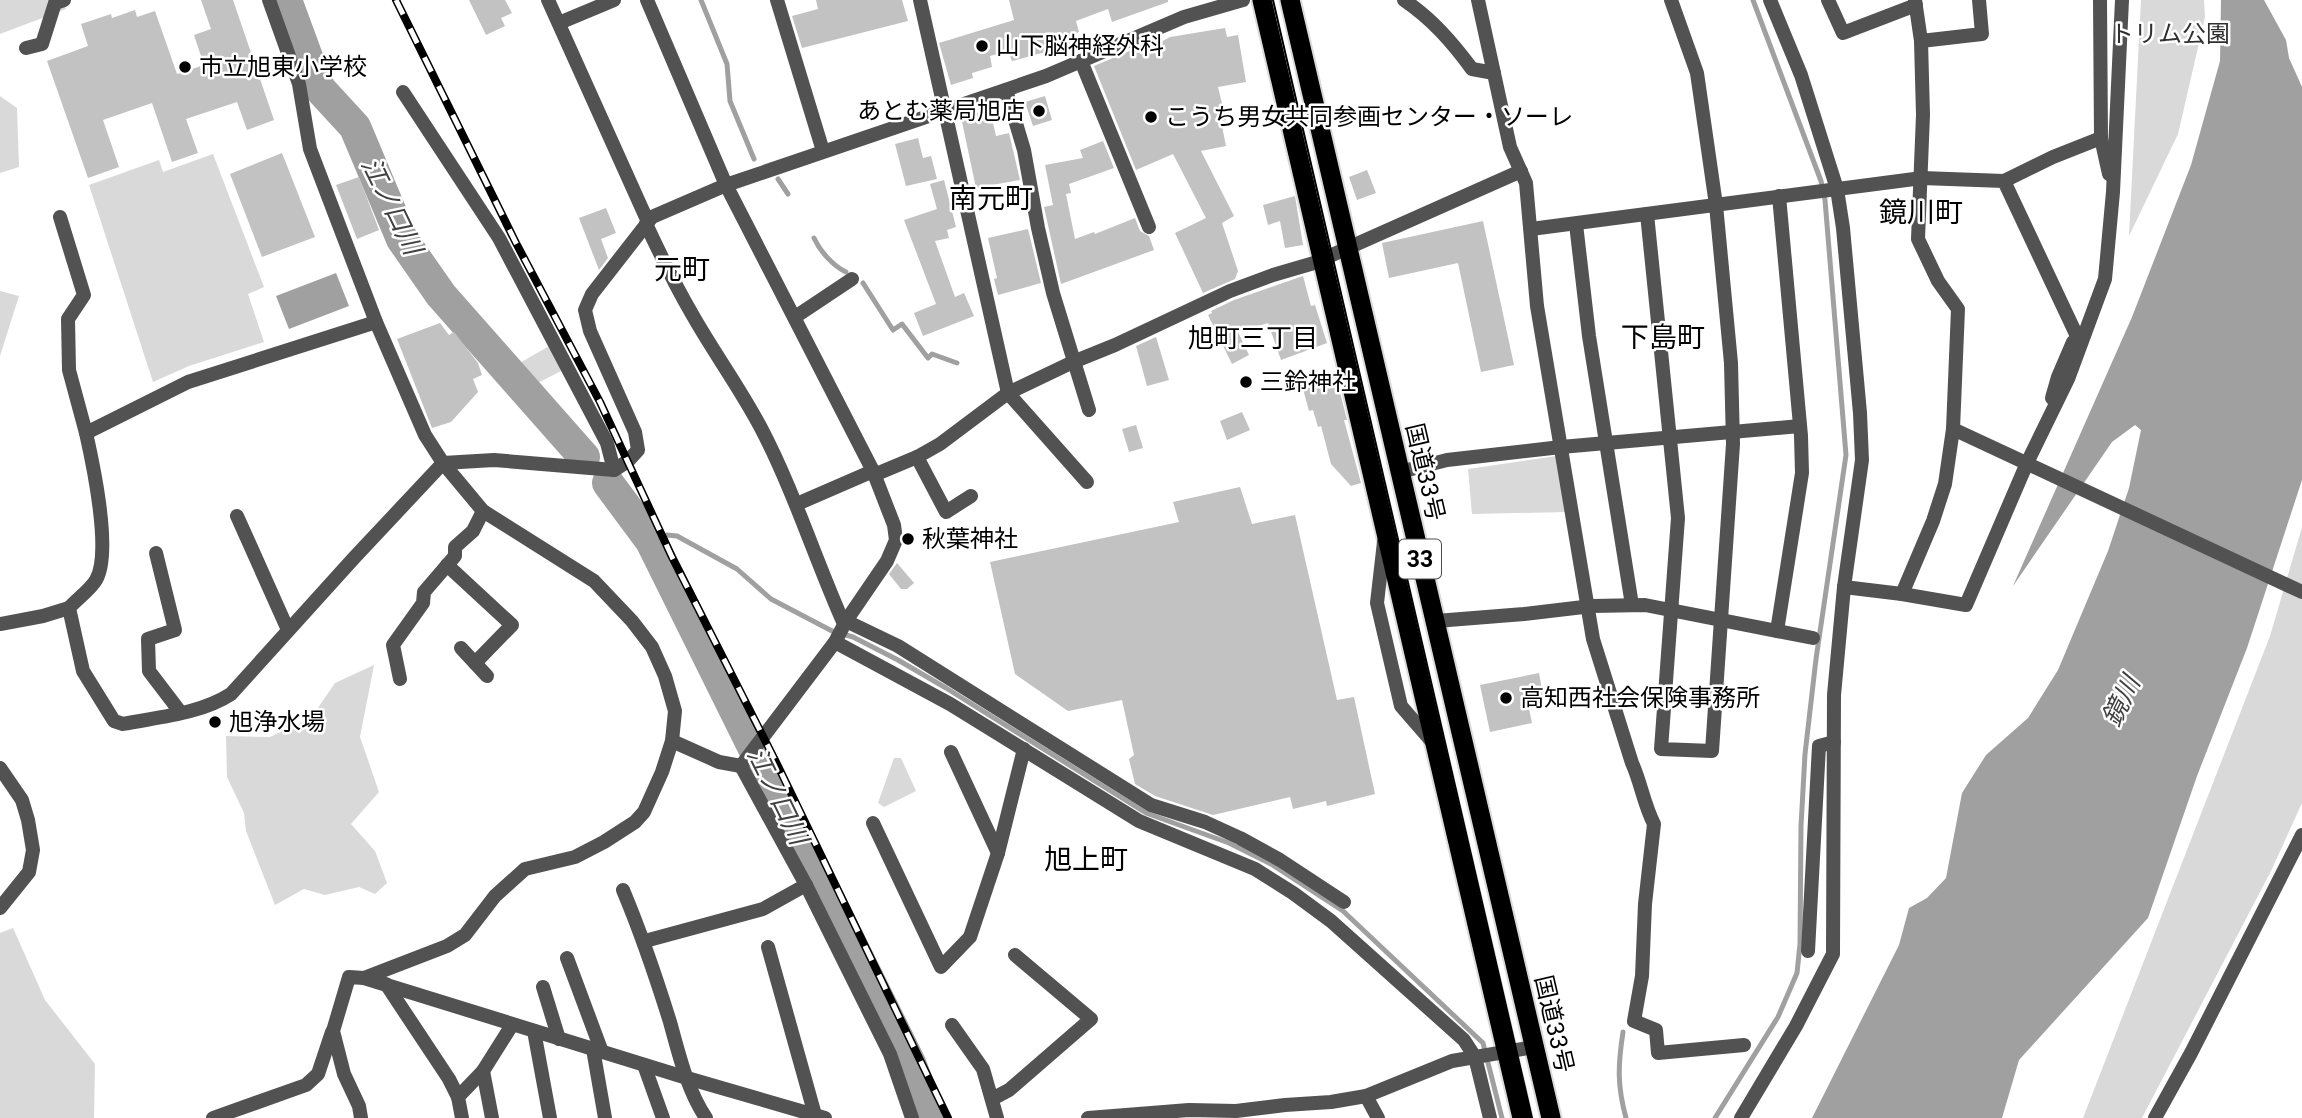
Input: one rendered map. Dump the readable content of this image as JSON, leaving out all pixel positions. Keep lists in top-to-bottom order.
{
  "streets": {
    "highway": ["国道33号", "33"]
  },
  "districts": [
    "南元町",
    "鏡川町",
    "元町",
    "下島町",
    "旭町三丁目",
    "旭上町"
  ],
  "water": ["江ノ口川", "鏡川"],
  "parks": ["トリム公園"],
  "places": [
    "山下脳神経外科",
    "市立旭東小学校",
    "あとむ薬局旭店",
    "こうち男女共同参画センター・ソーレ",
    "三鈴神社",
    "秋葉神社",
    "高知西社会保険事務所",
    "旭浄水場"
  ]
}
